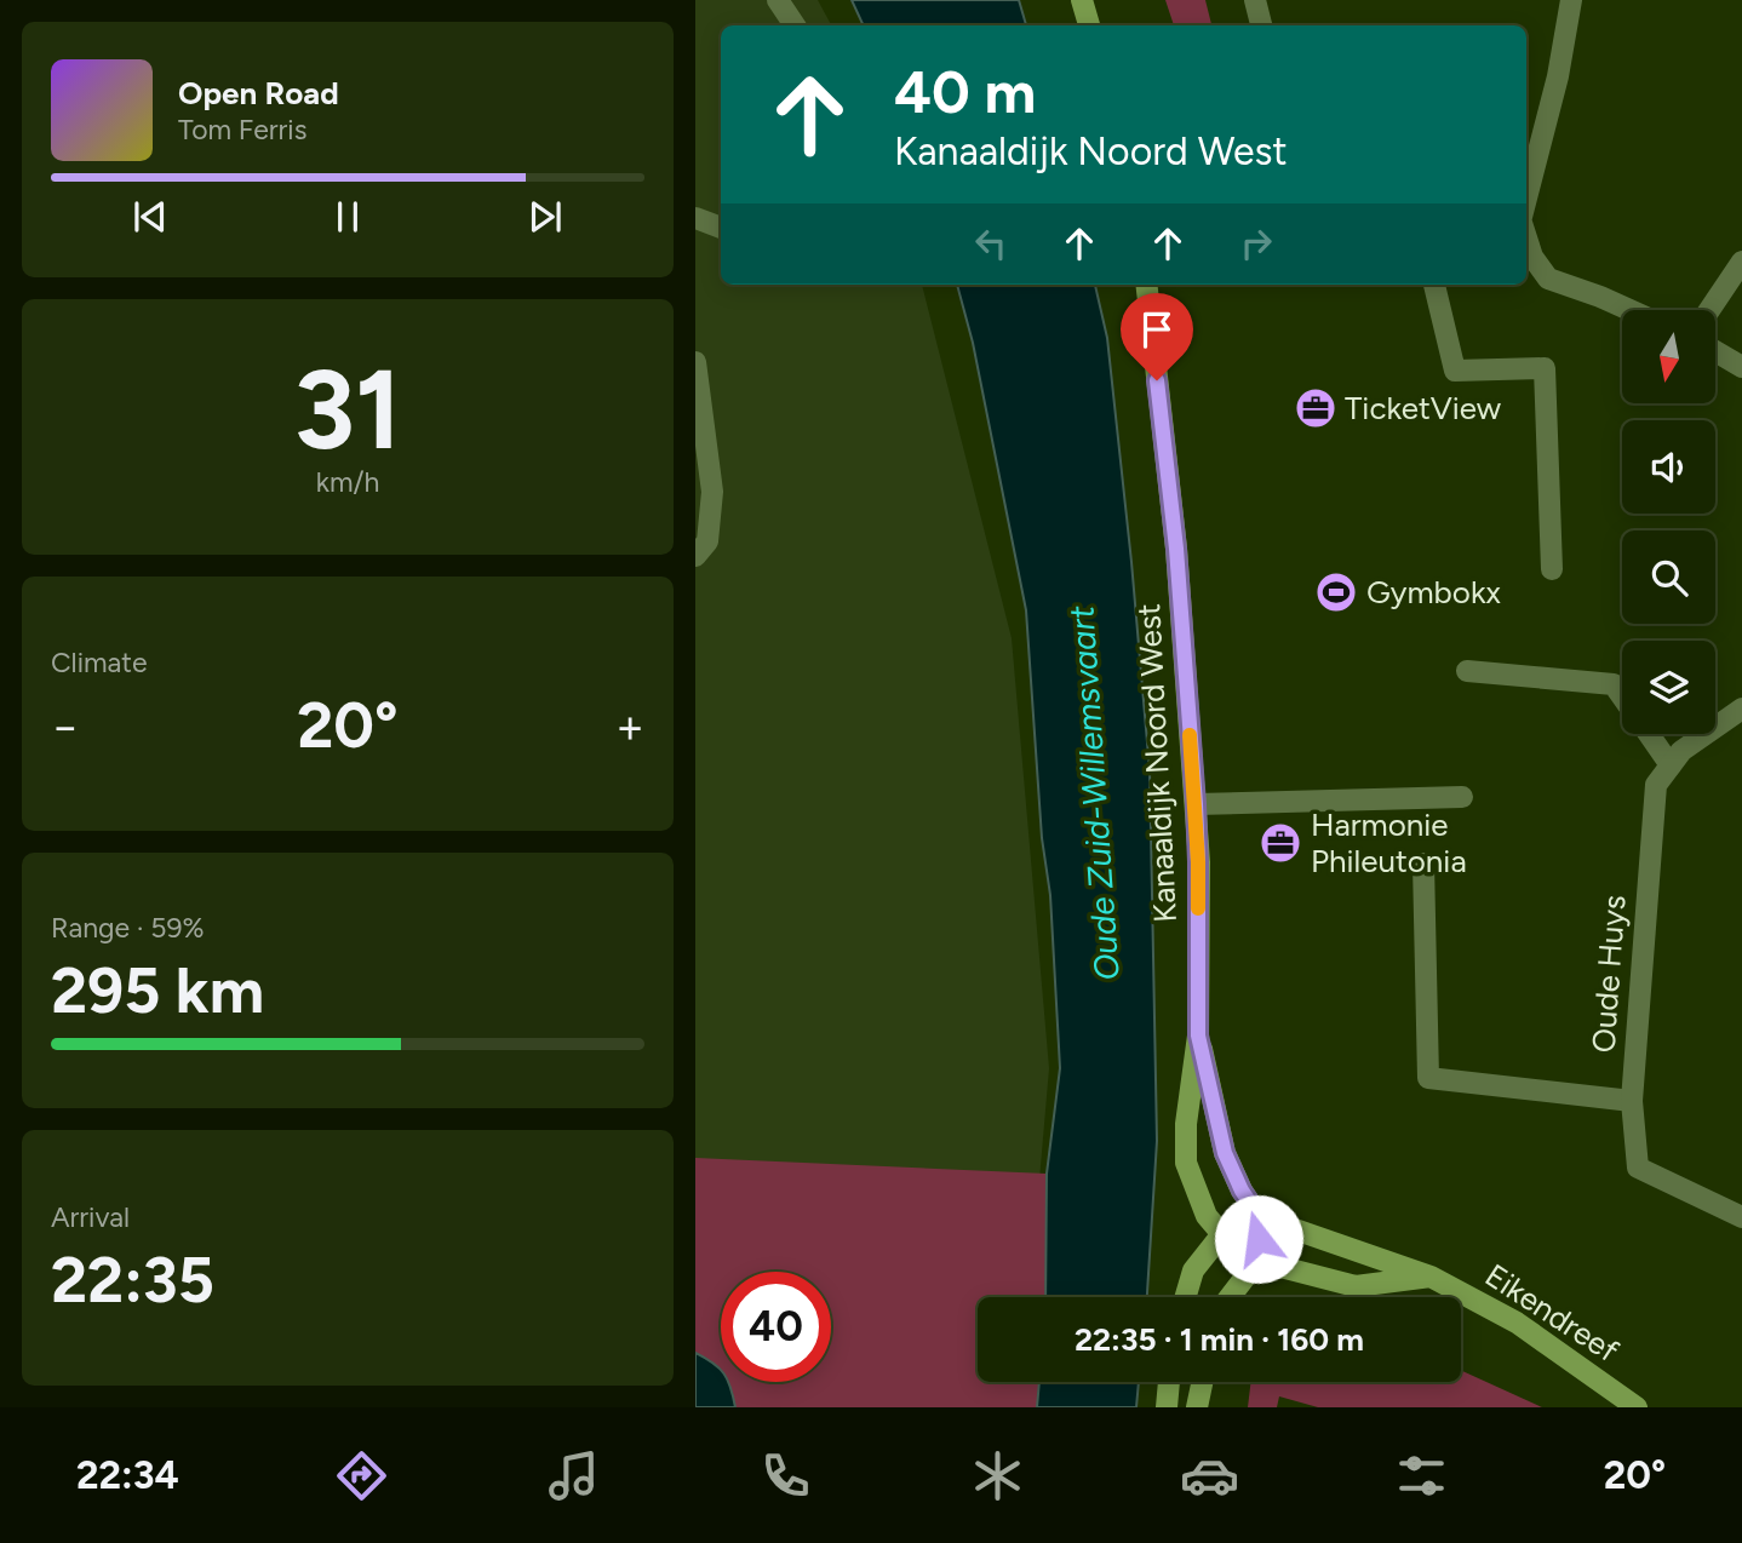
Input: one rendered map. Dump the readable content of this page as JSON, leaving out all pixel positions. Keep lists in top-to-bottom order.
{
  "streets": {
    "street": ["Kanaaldijk Noord West", "Oude Huys", "Eikendreef"]
  },
  "water": ["Oude Zuid-Willemsvaart"],
  "places": {
    "office": ["TicketView", "Harmonie Phileutonia"],
    "sports": ["Gymbokx"]
  },
  "north": "bottom",
  "page": {
    "turn": ["40 m", "Kanaaldijk Noord West"],
    "song": ["Open Road", "Tom Ferris"],
    "tile": [
      ["31", "km/h"],
      "Climate",
      ["Range · 59%", "295 km"],
      ["Arrival", "22:35"]
    ],
    "heat": ["−", "20°", "+"],
    "limit": "40",
    "trip": "22:35 · 1 min · 160 m",
    "tabs": ["22:34", "20°"]
  }
}
